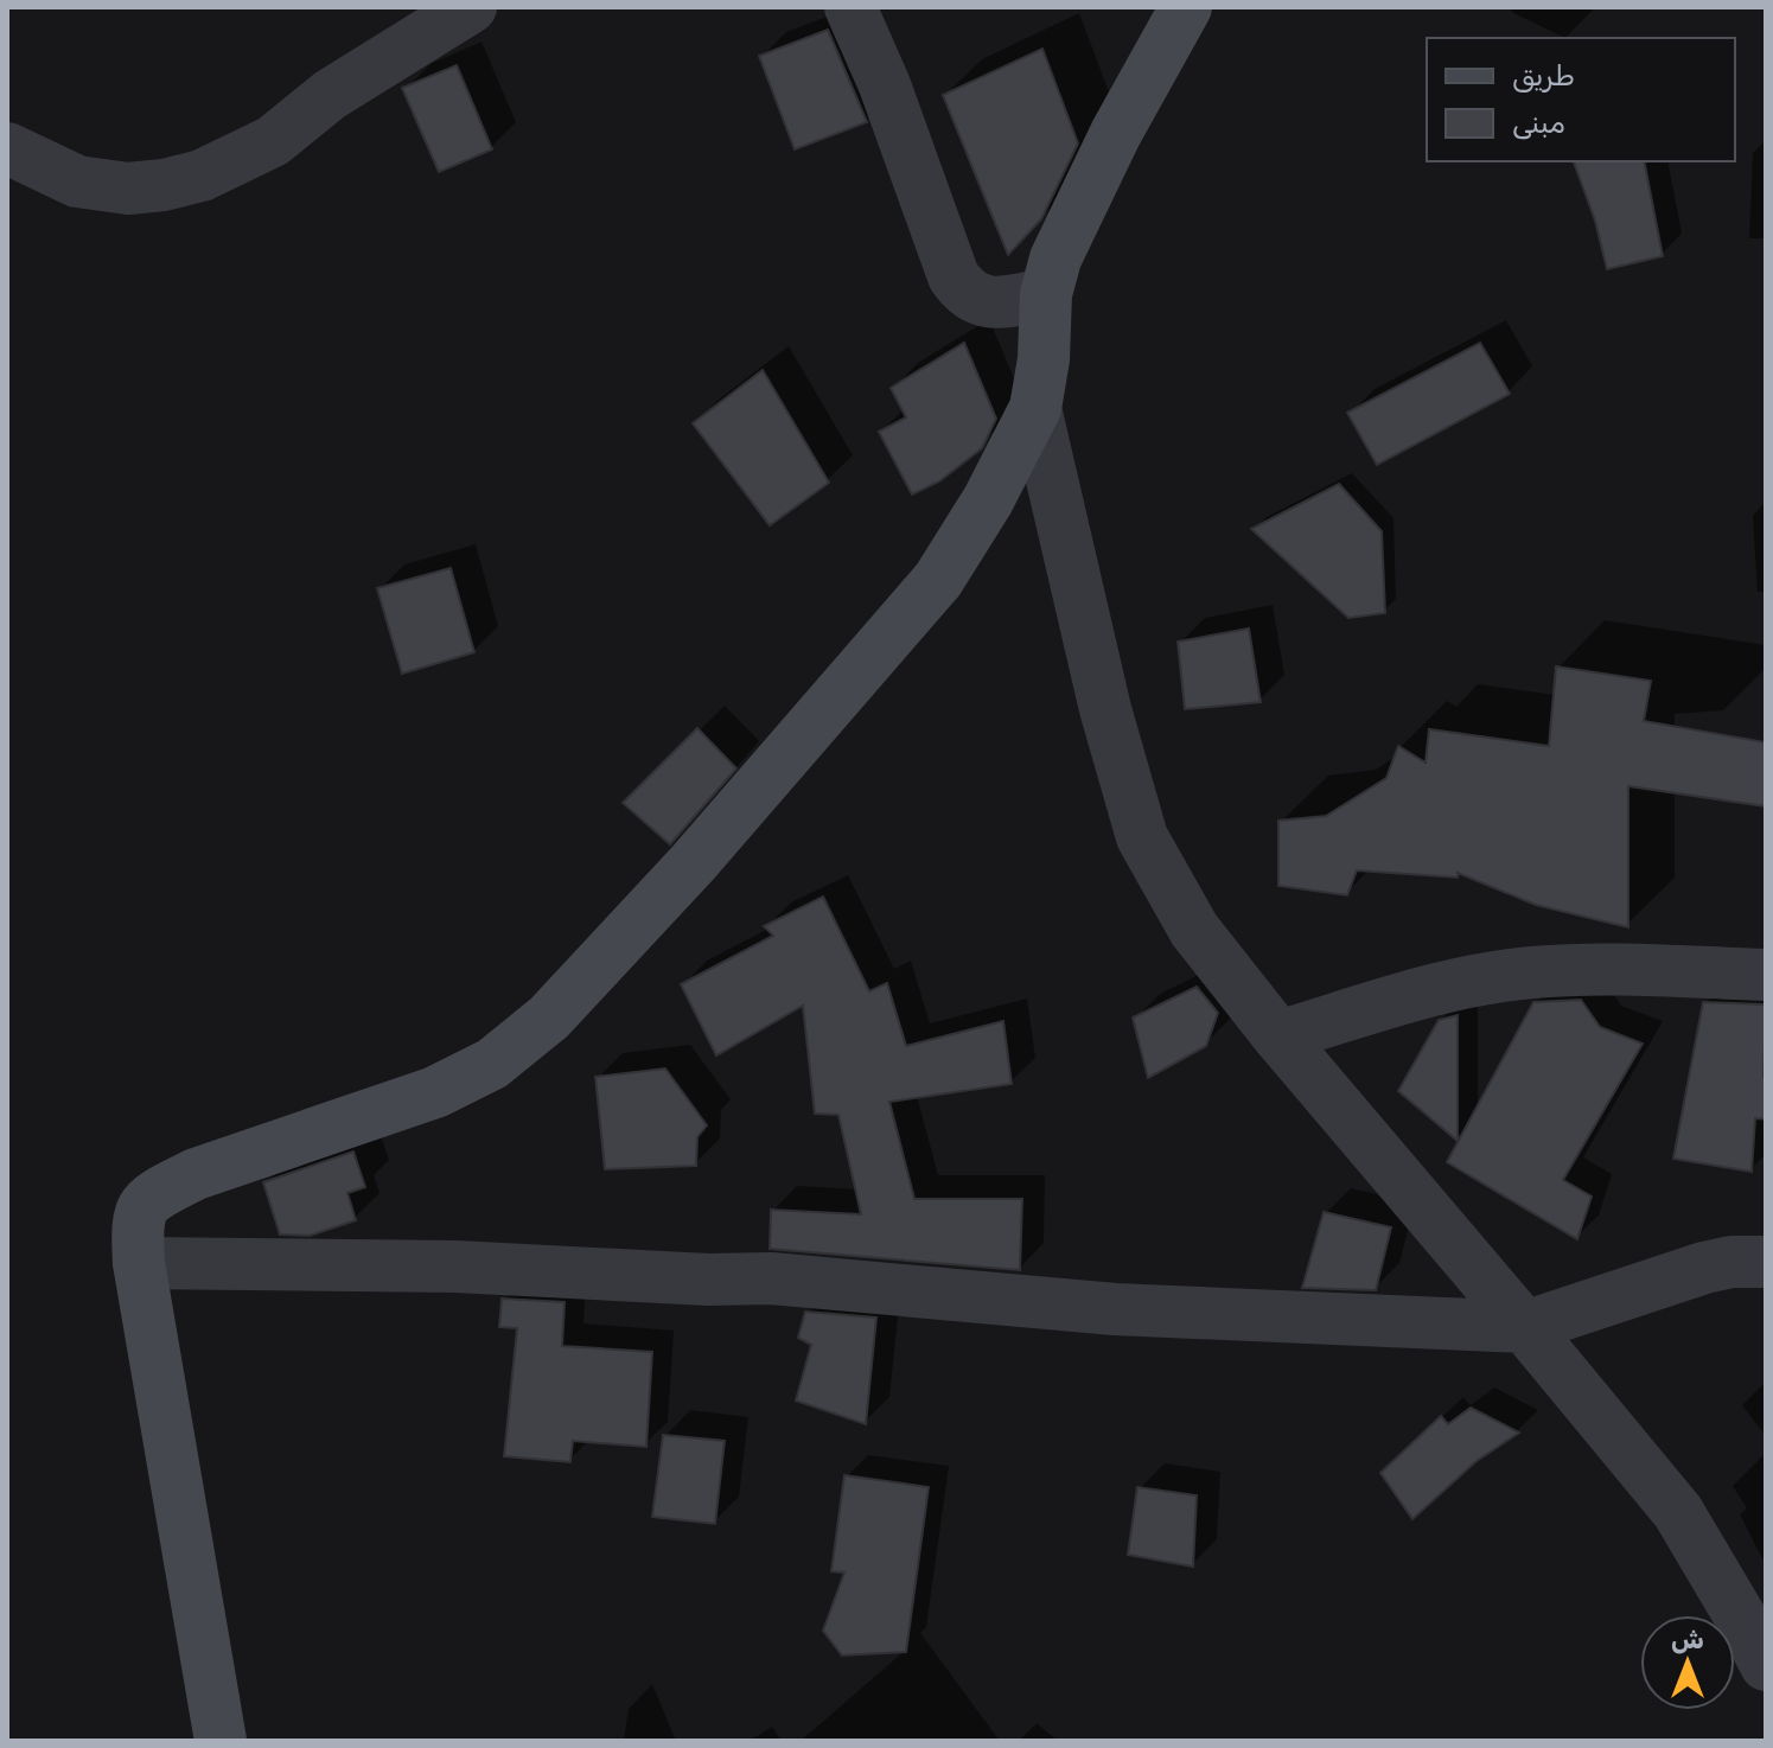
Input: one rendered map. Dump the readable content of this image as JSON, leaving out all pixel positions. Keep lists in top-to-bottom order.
{
  "legend": ["طريق", "مبنى"],
  "north": "top"
}
